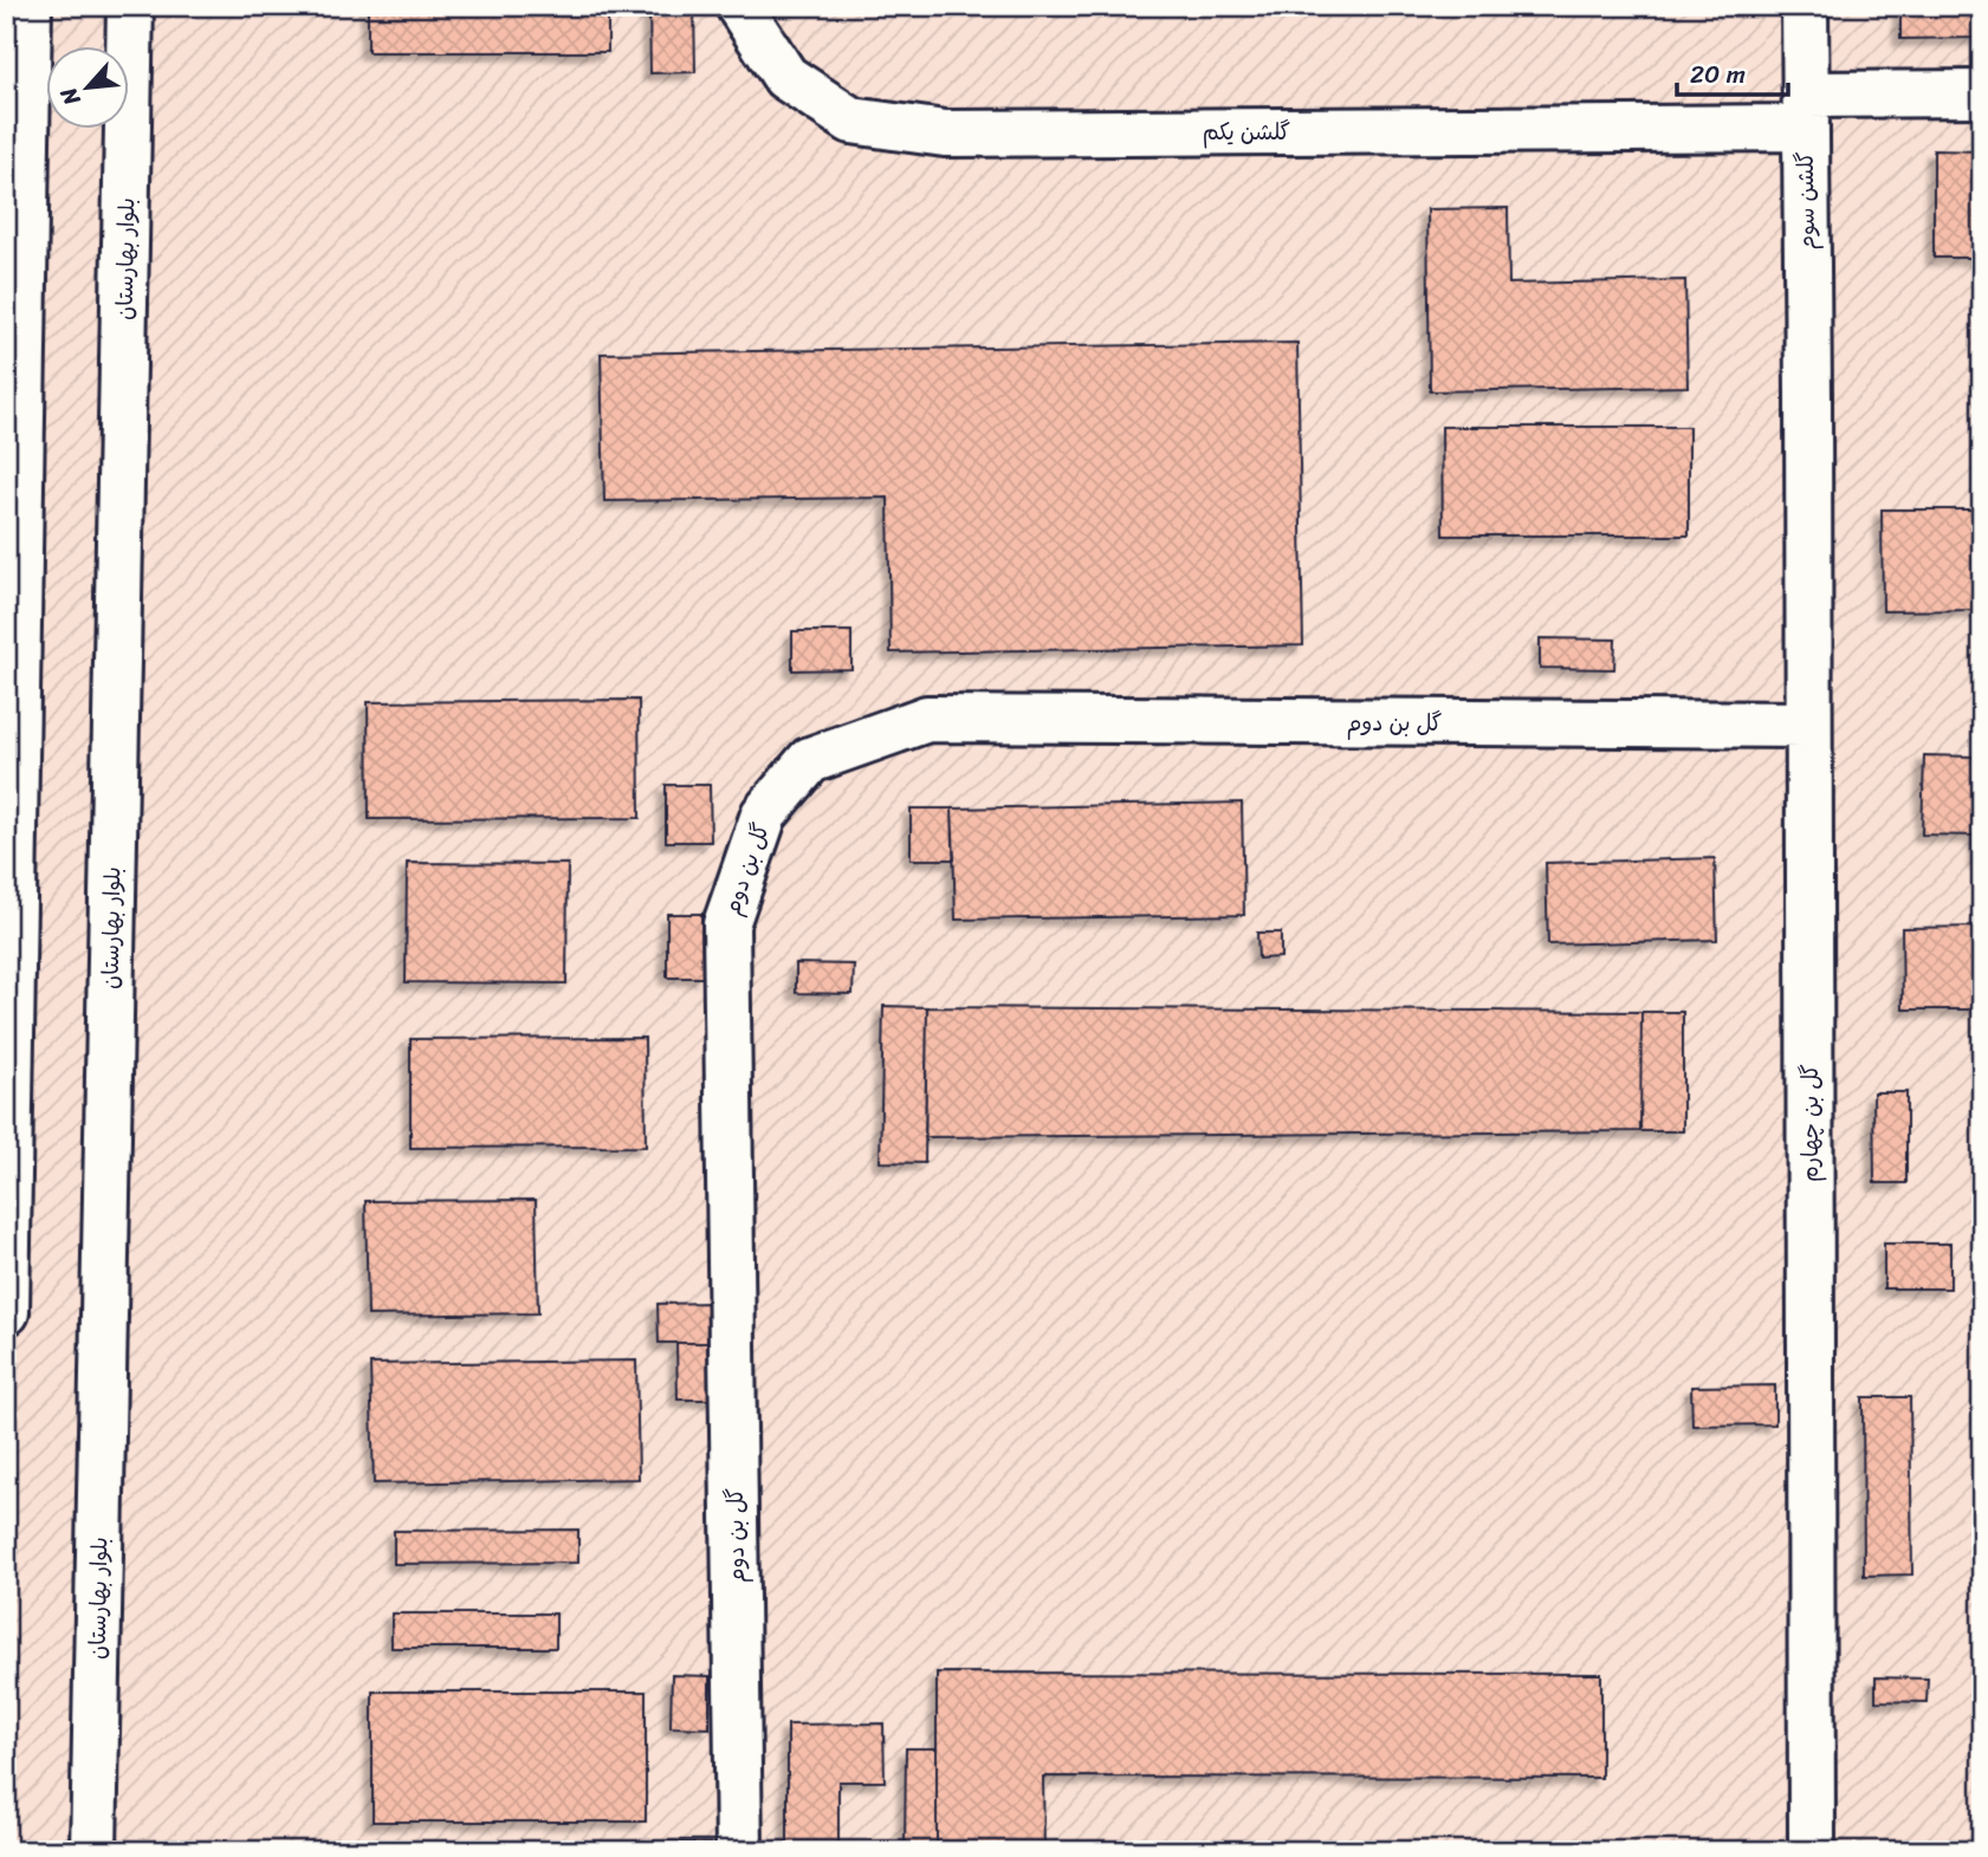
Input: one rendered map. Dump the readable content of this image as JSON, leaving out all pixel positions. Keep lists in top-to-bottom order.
{
  "streets": {
    "street": [
      "گلشن یکم",
      "گلشن سوم",
      "بلوار بهارستان",
      "گل بن دوم",
      "گل بن چهارم"
    ]
  },
  "crossings": [
    ["گلشن یکم", "گلشن سوم"],
    ["گلشن سوم", "گل بن چهارم"],
    ["گل بن دوم", "گل بن چهارم"]
  ],
  "scale_bar": "20 m",
  "north": "bottom left"
}
